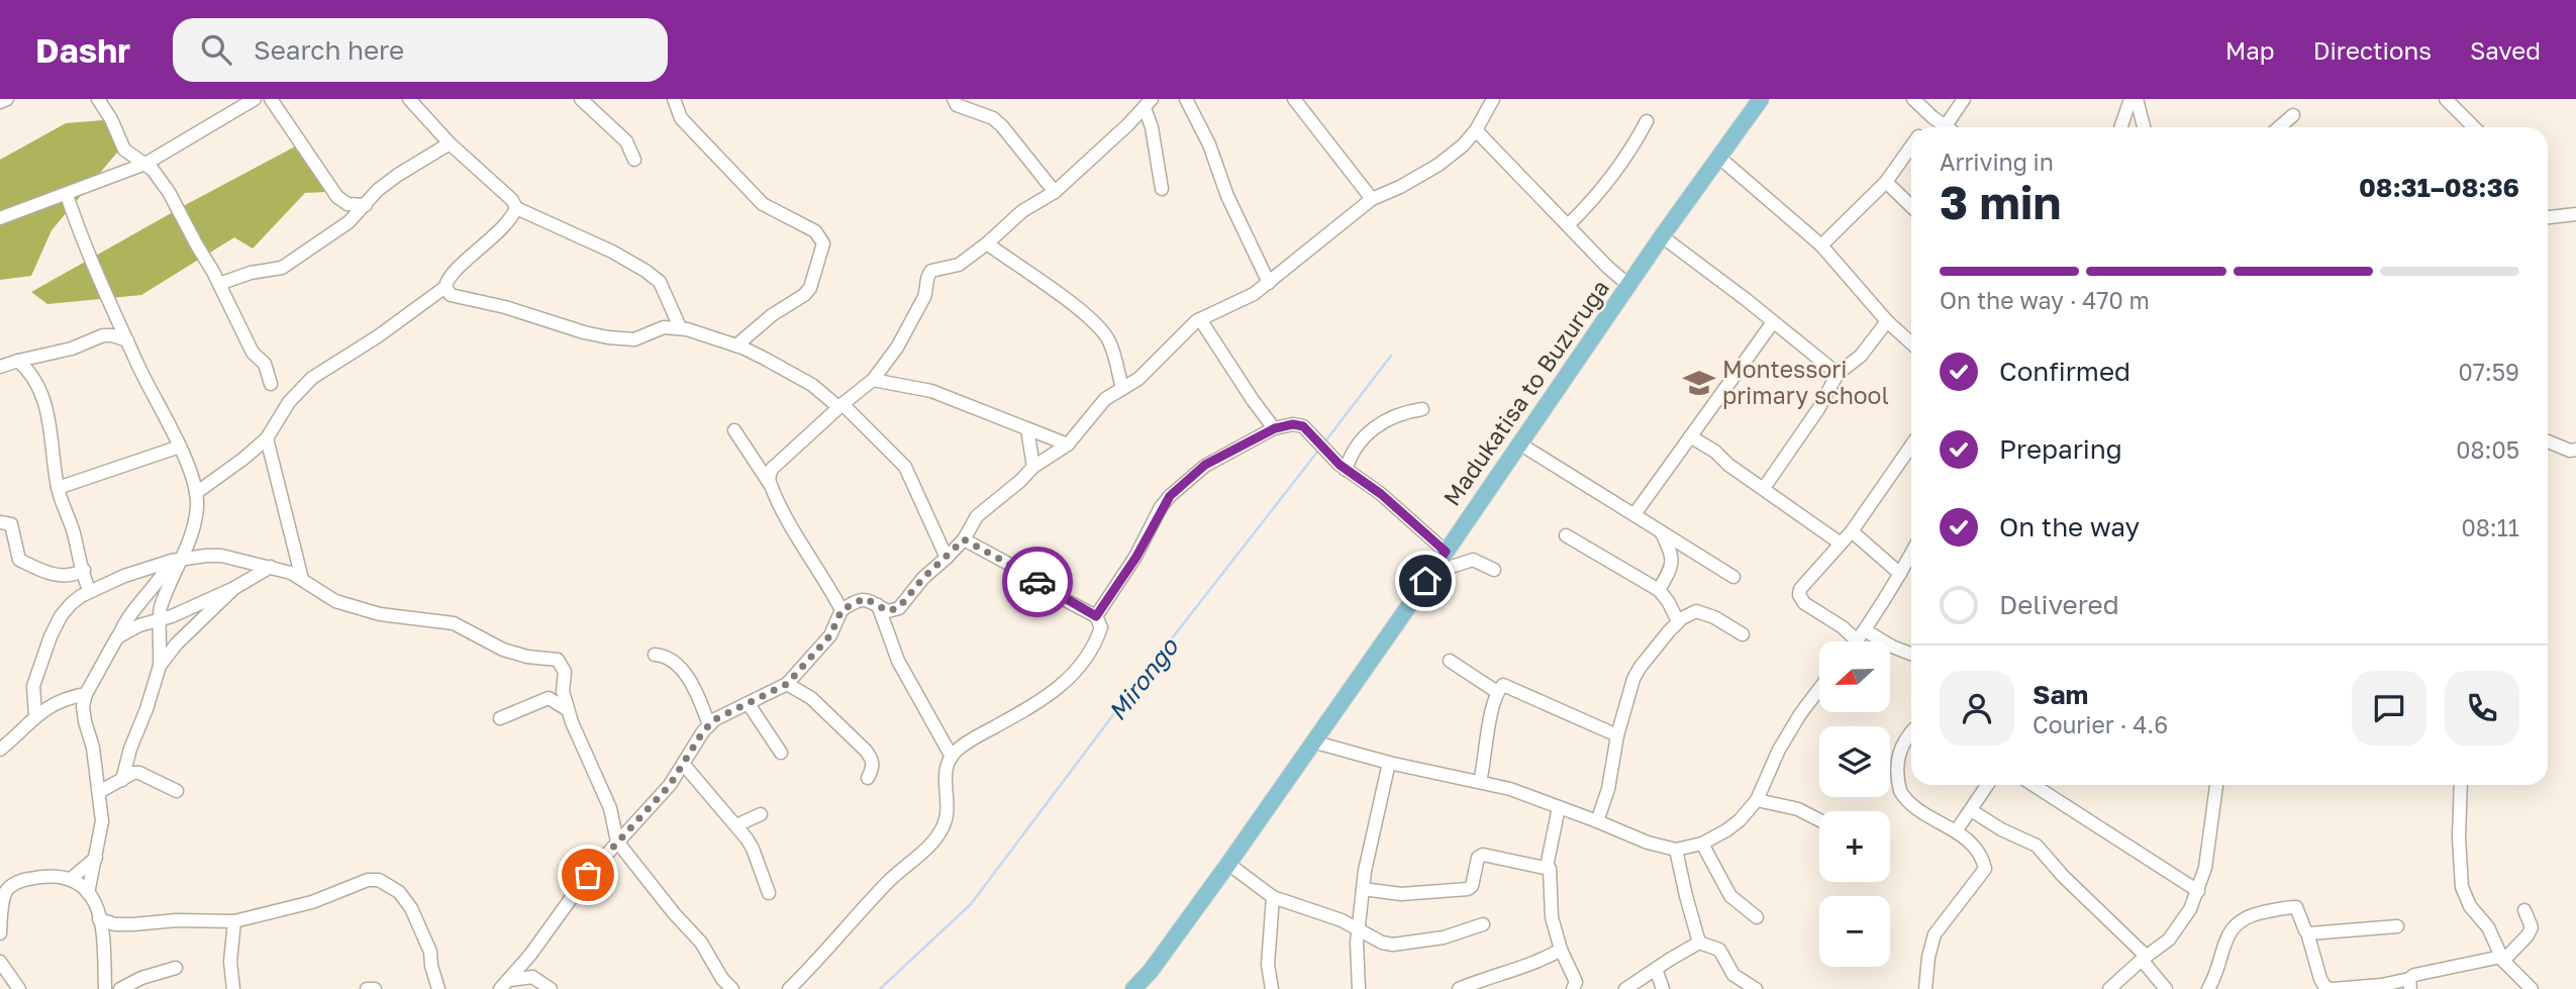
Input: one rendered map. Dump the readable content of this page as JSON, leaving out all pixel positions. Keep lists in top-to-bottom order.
{
  "streets": {
    "main road": ["Madukatisa to Buzuruga"]
  },
  "water": ["Mirongo"],
  "places": {
    "school or university": ["Montessori primary school"]
  },
  "north": "left",
  "page": {
    "header": "Dashr",
    "search": "Search here",
    "nav": ["Map", "Directions", "Saved"],
    "heading": ["3 min", "Arriving in", "08:31–08:36"],
    "panel": ["Sam", "Courier · 4.6"],
    "bar": "On the way · 470 m",
    "list": [
      ["Confirmed", "07:59"],
      ["Preparing", "08:05"],
      ["On the way", "08:11"],
      "Delivered"
    ],
    "map_buttons": ["+", "−"]
  }
}
